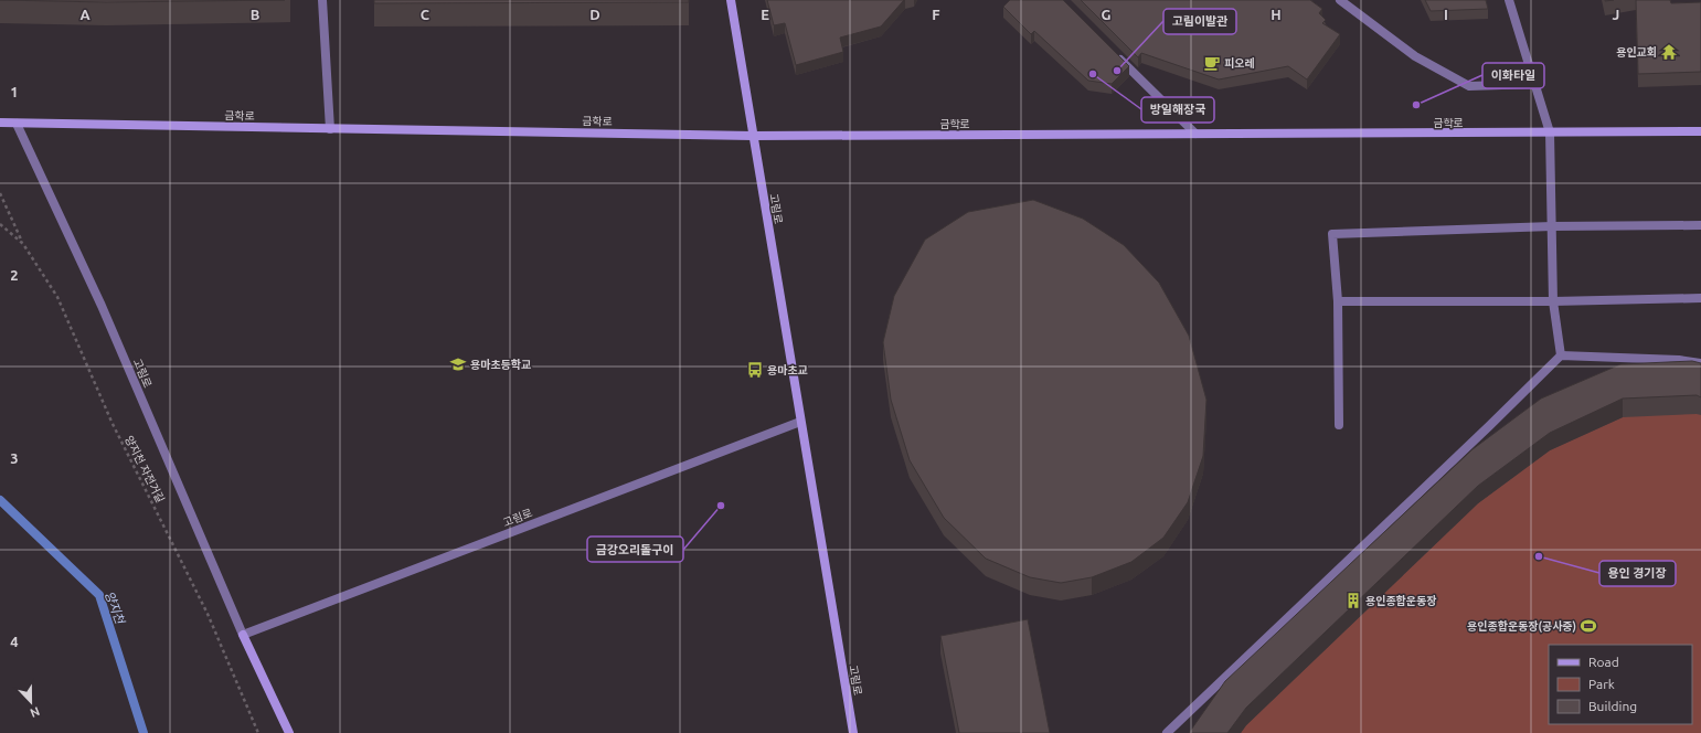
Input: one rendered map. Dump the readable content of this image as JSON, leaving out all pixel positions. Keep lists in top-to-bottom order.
{
  "streets": {
    "street": ["금학로", "고림로"],
    "path": ["양지천 자전거길"]
  },
  "crossings": [
    ["금학로", "고림로"]
  ],
  "water": ["양지천"],
  "places": {
    "temple": ["용인교회"],
    "cafe": ["피오레"],
    "other": [
      "고림이발관",
      "방일해장국",
      "이화타일",
      "금강오리돌구이",
      "용인 경기장"
    ],
    "school or university": ["용마초등학교"],
    "bus stop": ["용마초교"],
    "building": ["용인종합운동장"],
    "sports": ["용인종합운동장(공사중)"]
  },
  "legend": ["Road", "Park", "Building"],
  "north": "bottom",
  "grid": {
    "columns": [
      "A",
      "B",
      "C",
      "D",
      "E",
      "F",
      "G",
      "H",
      "I",
      "J"
    ],
    "rows": [
      "1",
      "2",
      "3",
      "4"
    ]
  }
}
